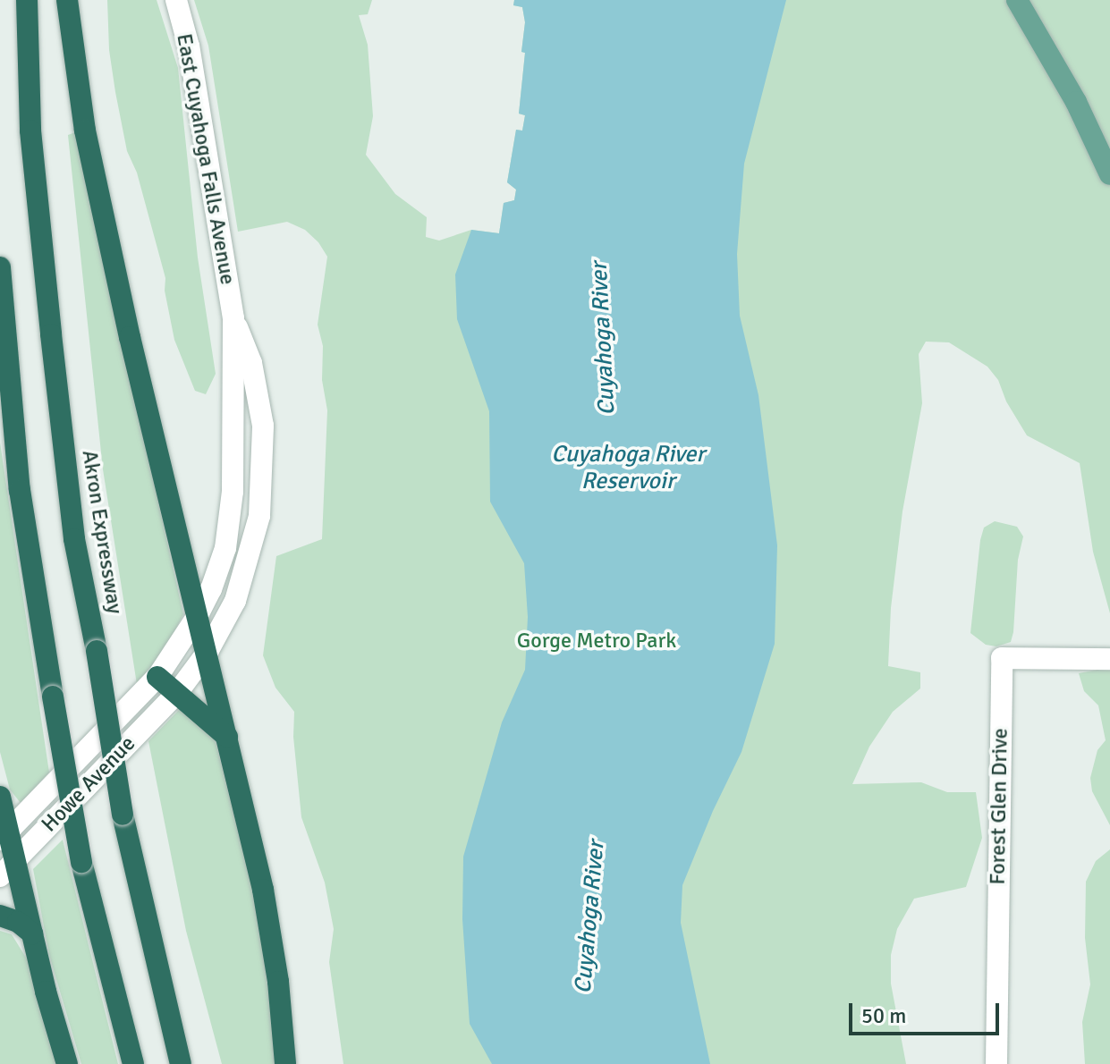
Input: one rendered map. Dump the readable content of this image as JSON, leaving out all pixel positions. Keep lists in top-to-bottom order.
{
  "streets": {
    "highway": ["Akron Expressway"],
    "street": ["East Cuyahoga Falls Avenue", "Howe Avenue", "Forest Glen Drive"]
  },
  "crossings": [
    ["East Cuyahoga Falls Avenue", "Howe Avenue"]
  ],
  "water": ["Cuyahoga River", "Cuyahoga River Reservoir"],
  "parks": ["Gorge Metro Park"],
  "scale_bar": "50 m"
}
